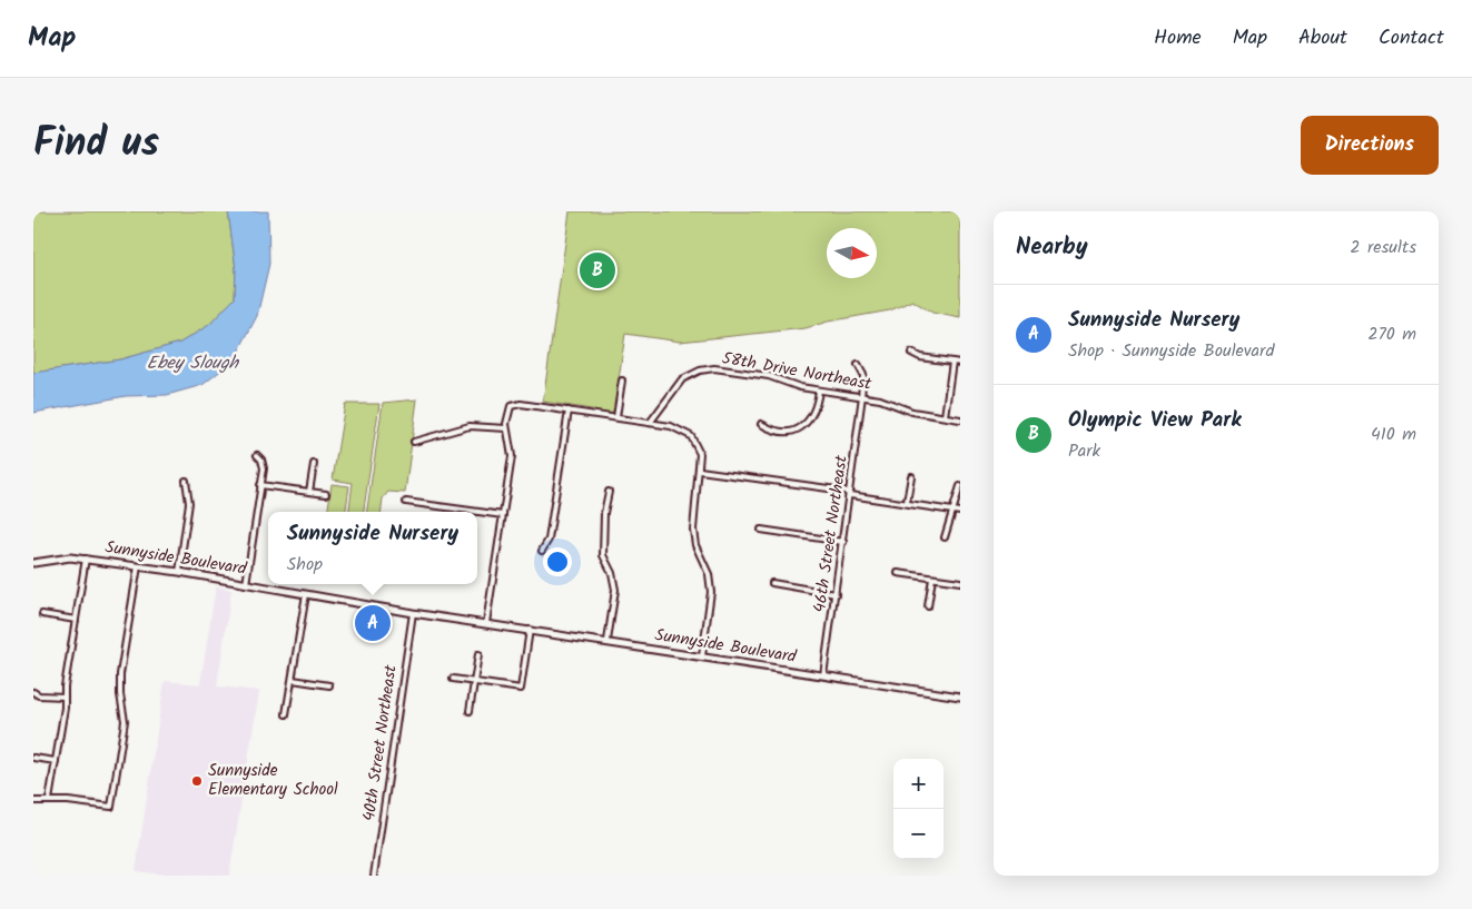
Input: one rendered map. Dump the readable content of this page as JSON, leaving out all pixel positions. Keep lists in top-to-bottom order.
{
  "streets": {
    "street": [
      "58th Drive Northeast",
      "46th Street Northeast",
      "Sunnyside Boulevard",
      "40th Street Northeast"
    ]
  },
  "crossings": [
    ["58th Drive Northeast", "46th Street Northeast"],
    ["46th Street Northeast", "Sunnyside Boulevard"],
    ["Sunnyside Boulevard", "40th Street Northeast"]
  ],
  "water": ["Ebey Slough"],
  "places": ["Sunnyside Elementary School"],
  "north": "right",
  "page": {
    "header": "Map",
    "nav": [
      "Home",
      "Map",
      "About",
      "Contact"
    ],
    "title": "Find us",
    "buttons": "Directions",
    "heading": ["Nearby", "2 results"],
    "pins": ["B", "A"],
    "list": [
      {
        "mark": "A",
        "name": "Sunnyside Nursery",
        "note": "Shop · Sunnyside Boulevard",
        "value": "270 m"
      },
      {
        "mark": "B",
        "name": "Olympic View Park",
        "note": "Park",
        "value": "410 m"
      }
    ],
    "popup": ["Sunnyside Nursery", "Shop"],
    "map_buttons": ["+", "−"]
  }
}
